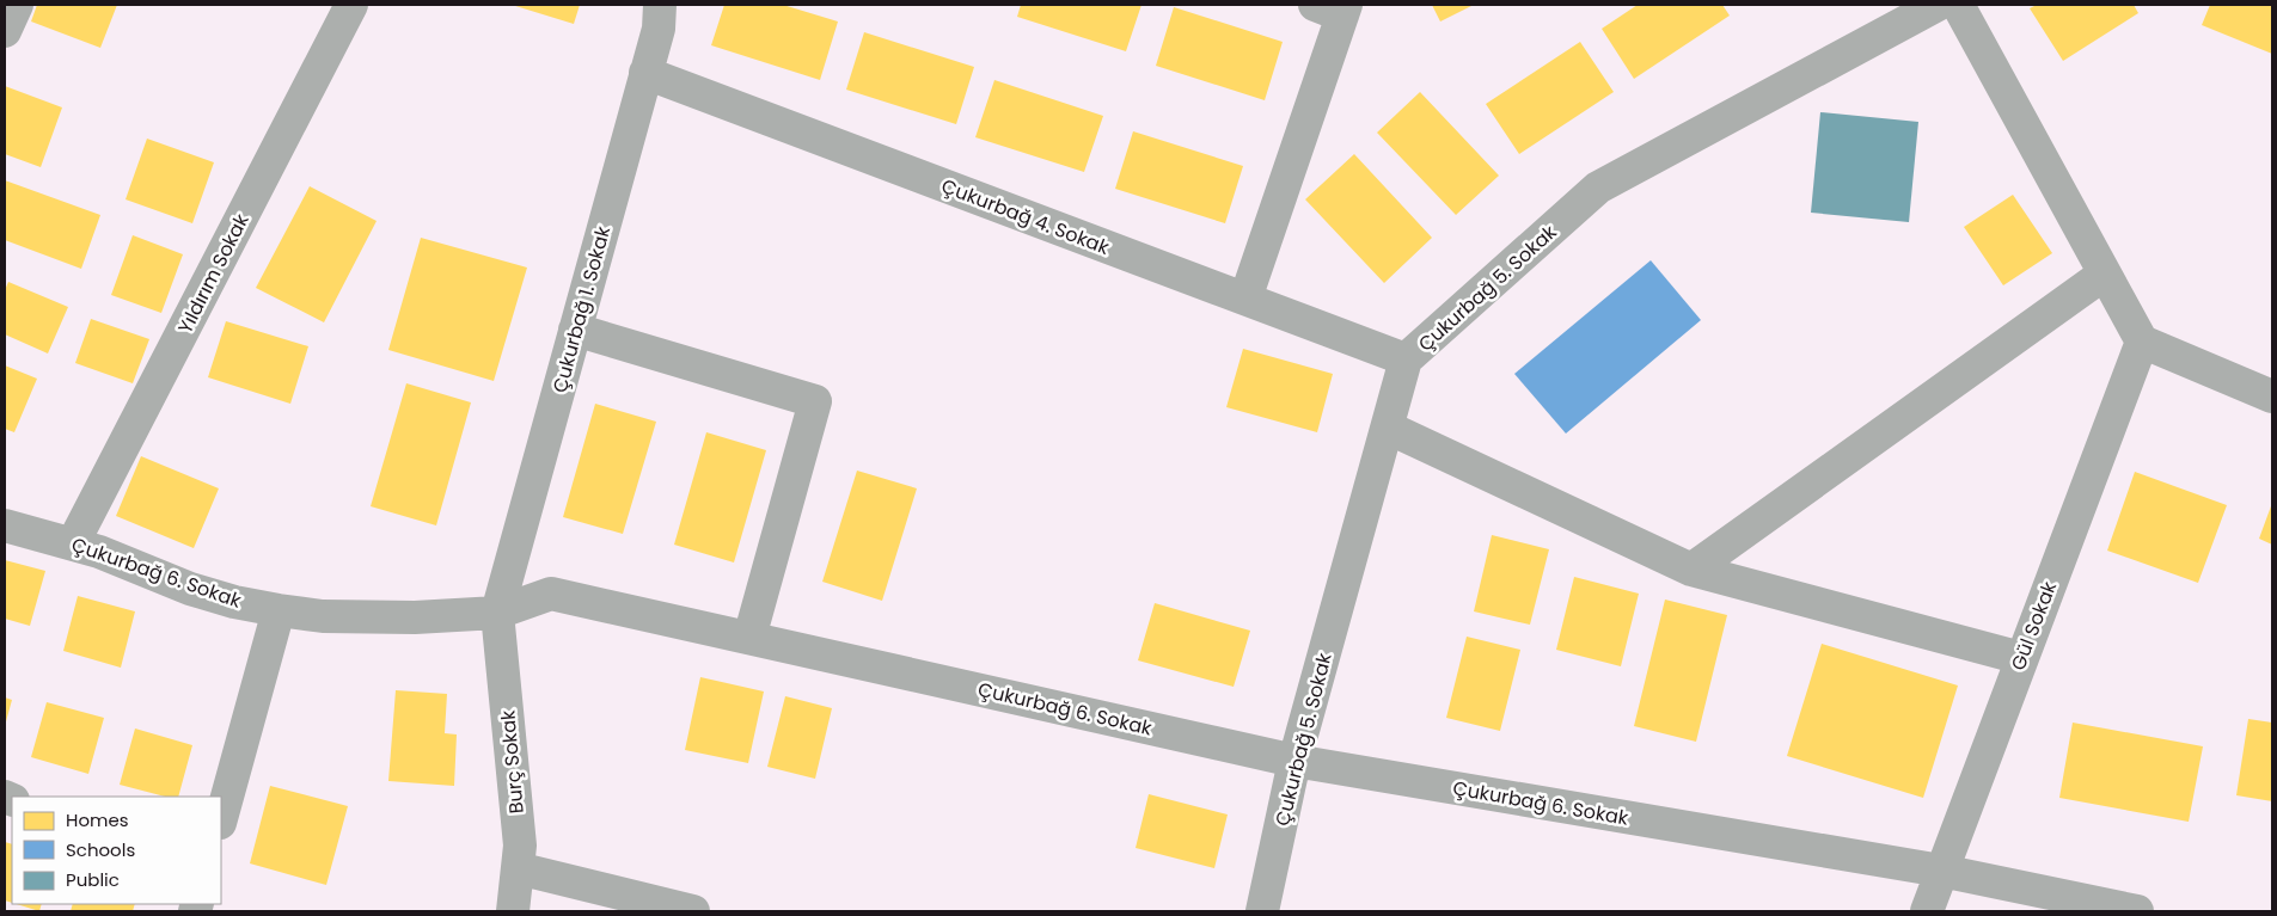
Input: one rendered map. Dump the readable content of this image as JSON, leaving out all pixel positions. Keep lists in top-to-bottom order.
{
  "streets": {
    "street": [
      "Çukurbağ 4. Sokak",
      "Yıldırım Sokak",
      "Çukurbağ 5. Sokak",
      "Çukurbağ 1. Sokak",
      "Çukurbağ 6. Sokak",
      "Gül Sokak",
      "Burç Sokak"
    ]
  },
  "crossings": [
    ["Çukurbağ 4. Sokak", "Çukurbağ 5. Sokak"],
    ["Çukurbağ 4. Sokak", "Çukurbağ 1. Sokak"],
    ["Yıldırım Sokak", "Çukurbağ 6. Sokak"],
    ["Çukurbağ 5. Sokak", "Çukurbağ 6. Sokak"],
    ["Çukurbağ 1. Sokak", "Çukurbağ 6. Sokak"],
    ["Çukurbağ 1. Sokak", "Burç Sokak"],
    ["Çukurbağ 6. Sokak", "Gül Sokak"],
    ["Çukurbağ 6. Sokak", "Burç Sokak"]
  ],
  "legend": ["Homes", "Schools", "Public"]
}
